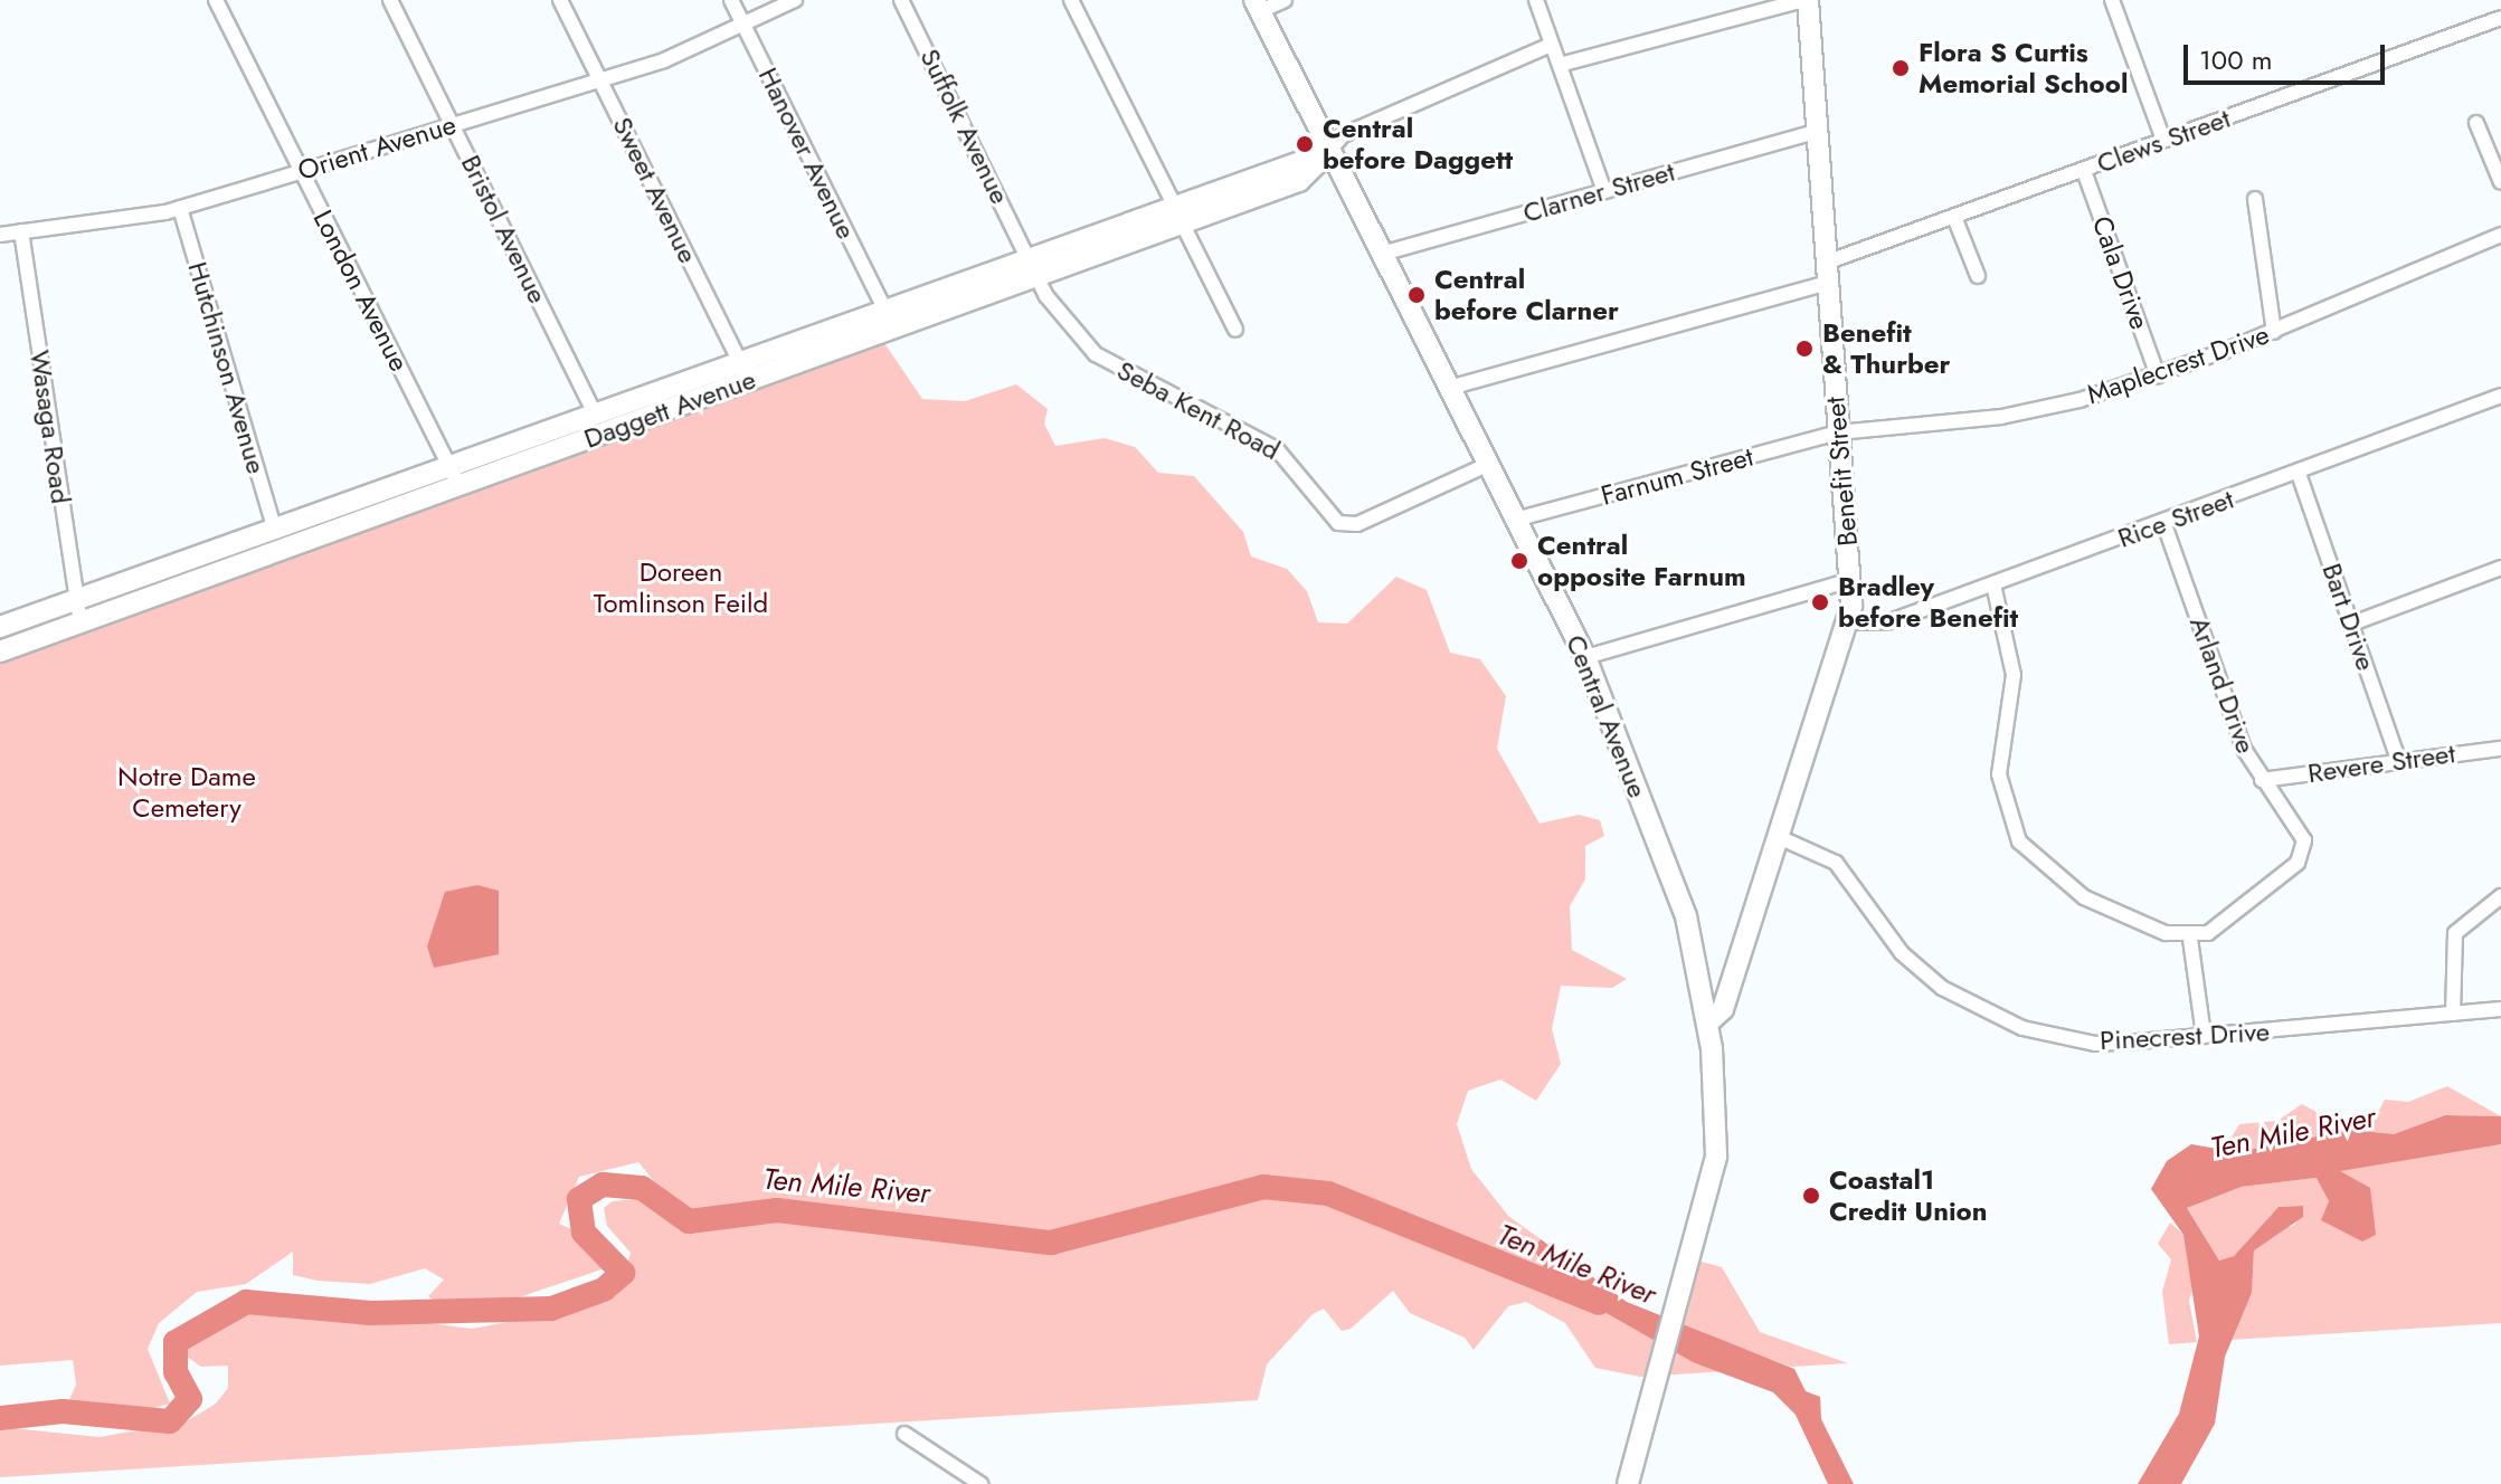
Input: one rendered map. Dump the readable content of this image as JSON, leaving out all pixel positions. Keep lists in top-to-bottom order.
{
  "streets": {
    "street": [
      "Suffolk Avenue",
      "Clews Street",
      "Orient Avenue",
      "Hanover Avenue",
      "Sweet Avenue",
      "Clarner Street",
      "Bristol Avenue",
      "Cala Drive",
      "London Avenue",
      "Maplecrest Drive",
      "Hutchinson Avenue",
      "Daggett Avenue",
      "Seba Kent Road",
      "Wasaga Road",
      "Benefit Street",
      "Farnum Street",
      "Rice Street",
      "Bart Drive",
      "Arland Drive",
      "Central Avenue",
      "Revere Street",
      "Pinecrest Drive"
    ]
  },
  "crossings": [
    ["Suffolk Avenue", "Daggett Avenue"],
    ["Suffolk Avenue", "Seba Kent Road"],
    ["Clews Street", "Cala Drive"],
    ["Clews Street", "Benefit Street"],
    ["Clews Street", "Central Avenue"],
    ["Orient Avenue", "Hanover Avenue"],
    ["Orient Avenue", "Sweet Avenue"],
    ["Orient Avenue", "Bristol Avenue"],
    ["Orient Avenue", "London Avenue"],
    ["Orient Avenue", "Hutchinson Avenue"],
    ["Orient Avenue", "Wasaga Road"],
    ["Hanover Avenue", "Daggett Avenue"],
    ["Sweet Avenue", "Daggett Avenue"],
    ["Clarner Street", "Benefit Street"],
    ["Clarner Street", "Central Avenue"],
    ["Bristol Avenue", "Daggett Avenue"],
    ["Cala Drive", "Maplecrest Drive"],
    ["London Avenue", "Daggett Avenue"],
    ["Maplecrest Drive", "Benefit Street"],
    ["Maplecrest Drive", "Farnum Street"],
    ["Hutchinson Avenue", "Daggett Avenue"],
    ["Daggett Avenue", "Seba Kent Road"],
    ["Daggett Avenue", "Wasaga Road"],
    ["Daggett Avenue", "Central Avenue"],
    ["Seba Kent Road", "Central Avenue"],
    ["Benefit Street", "Farnum Street"],
    ["Benefit Street", "Rice Street"],
    ["Benefit Street", "Central Avenue"],
    ["Benefit Street", "Pinecrest Drive"],
    ["Farnum Street", "Central Avenue"],
    ["Rice Street", "Bart Drive"],
    ["Rice Street", "Arland Drive"],
    ["Bart Drive", "Revere Street"],
    ["Arland Drive", "Revere Street"]
  ],
  "water": ["Ten Mile River"],
  "parks": ["Doreen Tomlinson Feild", "Notre Dame Cemetery"],
  "places": [
    "Flora S Curtis Memorial School",
    "Central before Daggett",
    "Central before Clarner",
    "Benefit & Thurber",
    "Central opposite Farnum",
    "Bradley before Benefit",
    "Coastal1 Credit Union"
  ],
  "scale_bar": "100 m"
}
